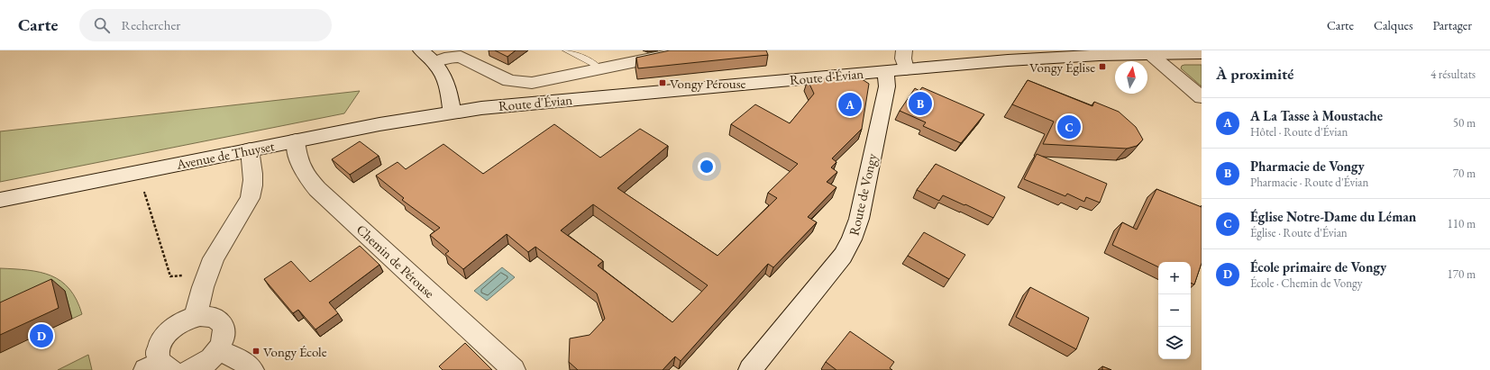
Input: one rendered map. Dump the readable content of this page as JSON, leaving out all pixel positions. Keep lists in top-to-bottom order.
{
  "streets": {
    "street": [
      "Route d'Évian",
      "Avenue de Thuyset",
      "Route de Vongy",
      "Chemin de Pérouse"
    ]
  },
  "crossings": [
    ["Route d'Évian", "Avenue de Thuyset"],
    ["Route d'Évian", "Route de Vongy"],
    ["Avenue de Thuyset", "Chemin de Pérouse"]
  ],
  "places": {
    "transit": ["Vongy Église", "Vongy Pérouse", "Vongy École"]
  },
  "north": "top",
  "page": {
    "header": "Carte",
    "search": "Rechercher",
    "nav": ["Carte", "Calques", "Partager"],
    "heading": ["À proximité", "4 résultats"],
    "pins": [
      "B",
      "A",
      "C",
      "D"
    ],
    "list": [
      {
        "mark": "A",
        "name": "A La Tasse à Moustache",
        "note": "Hôtel · Route d'Évian",
        "value": "50 m"
      },
      {
        "mark": "B",
        "name": "Pharmacie de Vongy",
        "note": "Pharmacie · Route d'Évian",
        "value": "70 m"
      },
      {
        "mark": "C",
        "name": "Église Notre-Dame du Léman",
        "note": "Église · Route d'Évian",
        "value": "110 m"
      },
      {
        "mark": "D",
        "name": "École primaire de Vongy",
        "note": "École · Chemin de Vongy",
        "value": "170 m"
      }
    ],
    "map_buttons": ["+", "−"]
  }
}
